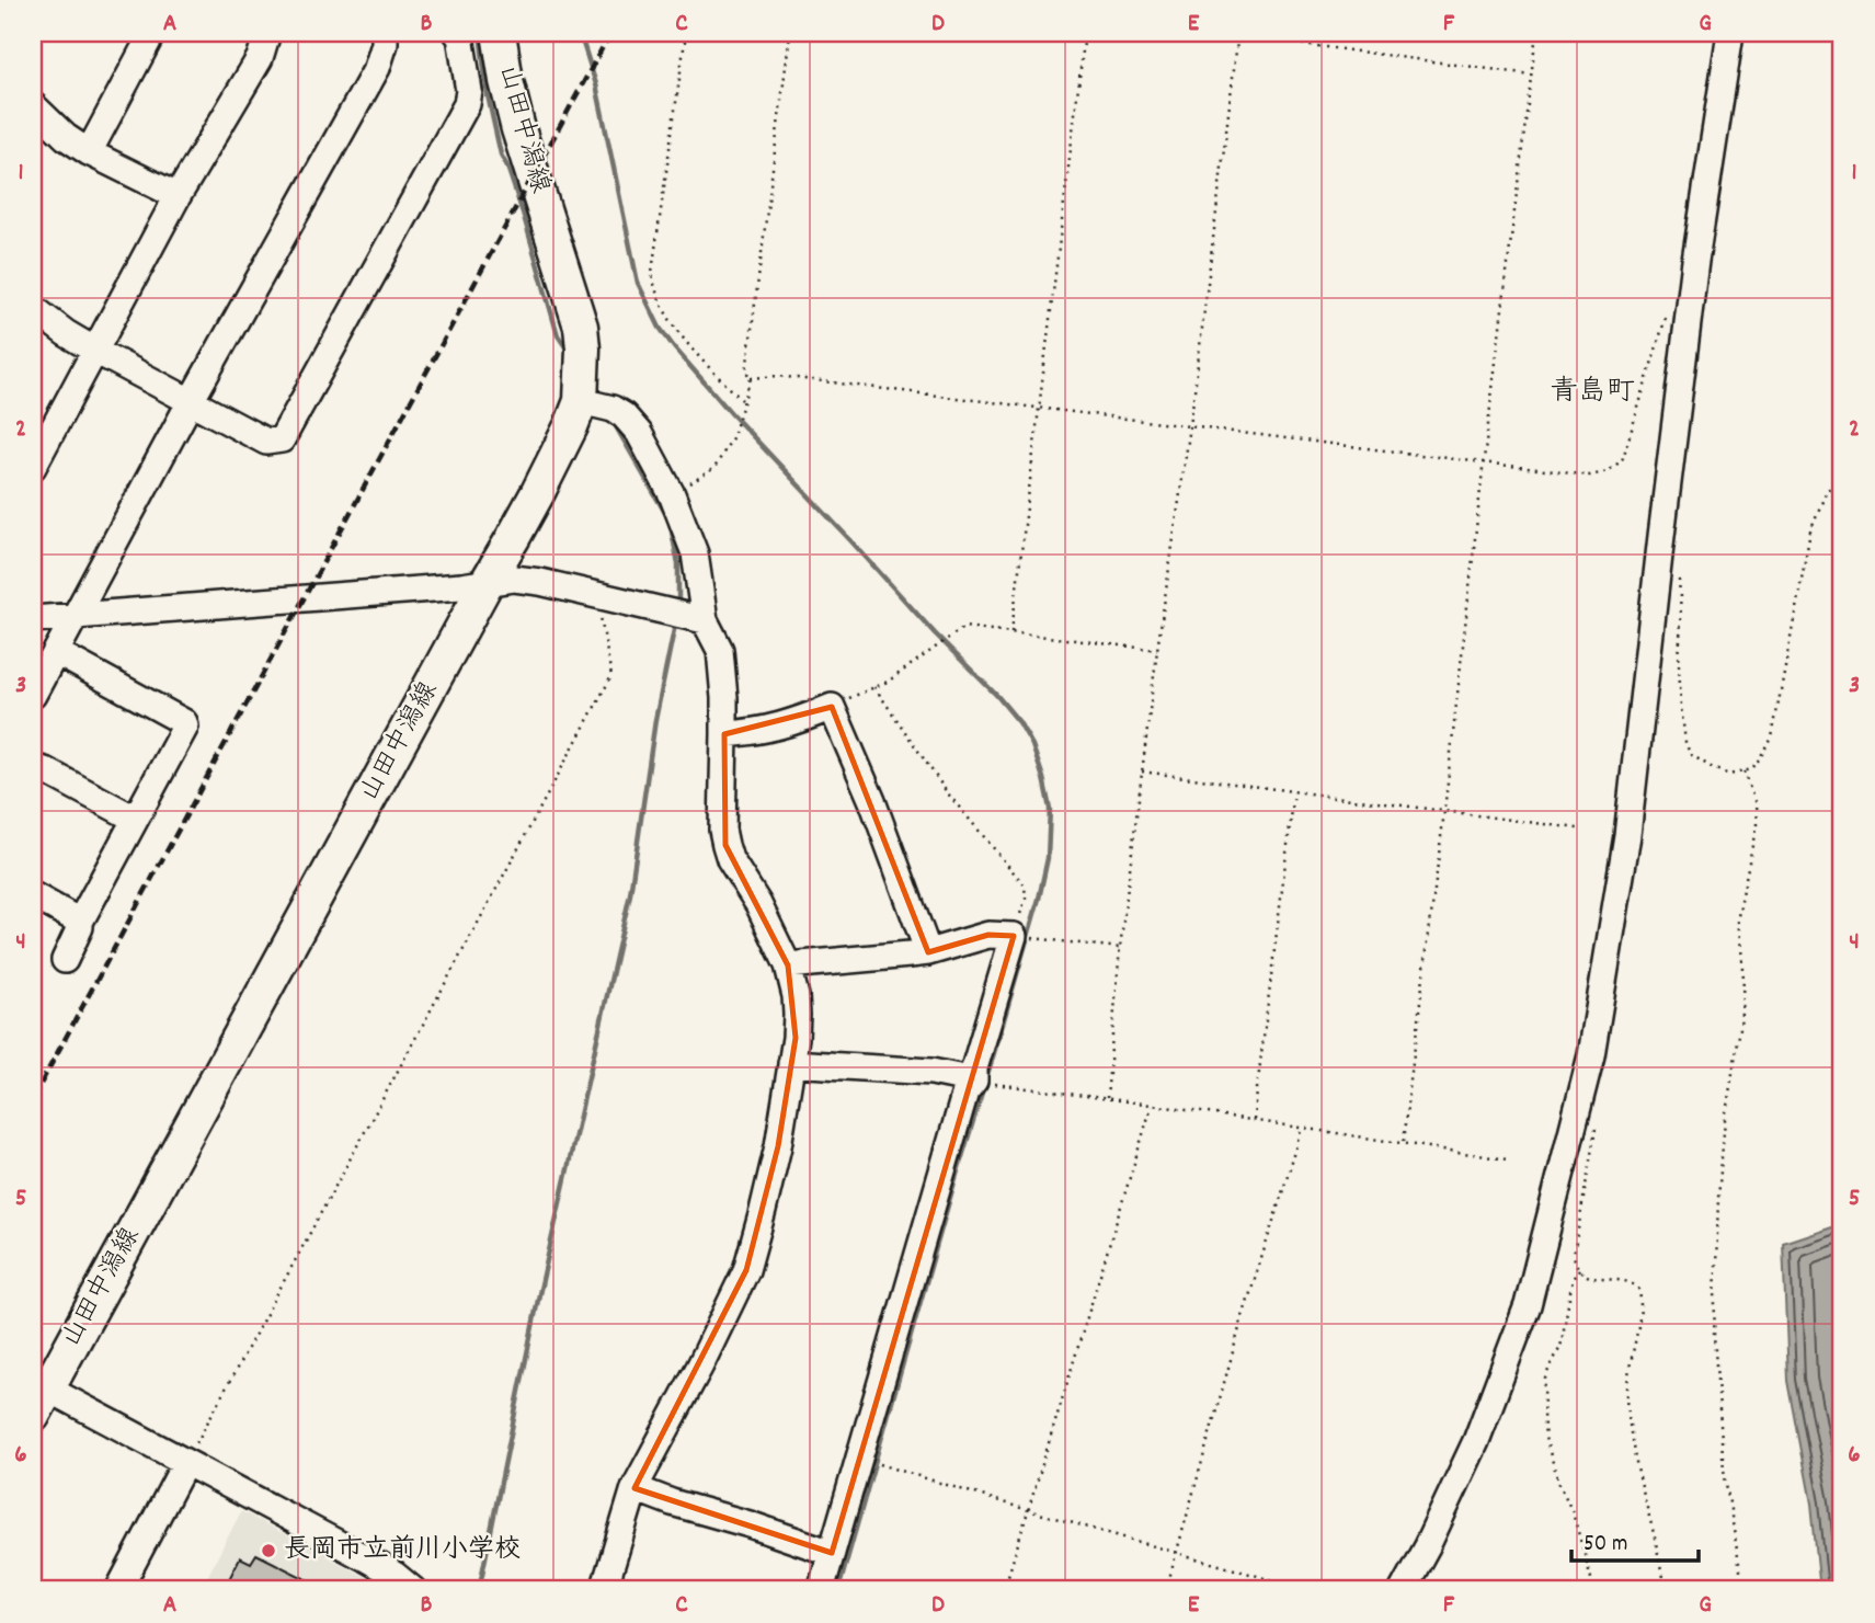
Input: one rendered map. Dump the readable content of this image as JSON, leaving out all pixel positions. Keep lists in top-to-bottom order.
{
  "streets": {
    "main road": ["山田中潟線"]
  },
  "districts": ["青島町"],
  "places": ["長岡市立前川小学校"],
  "scale_bar": "50 m",
  "grid": {
    "columns": [
      "A",
      "B",
      "C",
      "D",
      "E",
      "F",
      "G"
    ],
    "rows": [
      "1",
      "2",
      "3",
      "4",
      "5",
      "6"
    ]
  }
}
